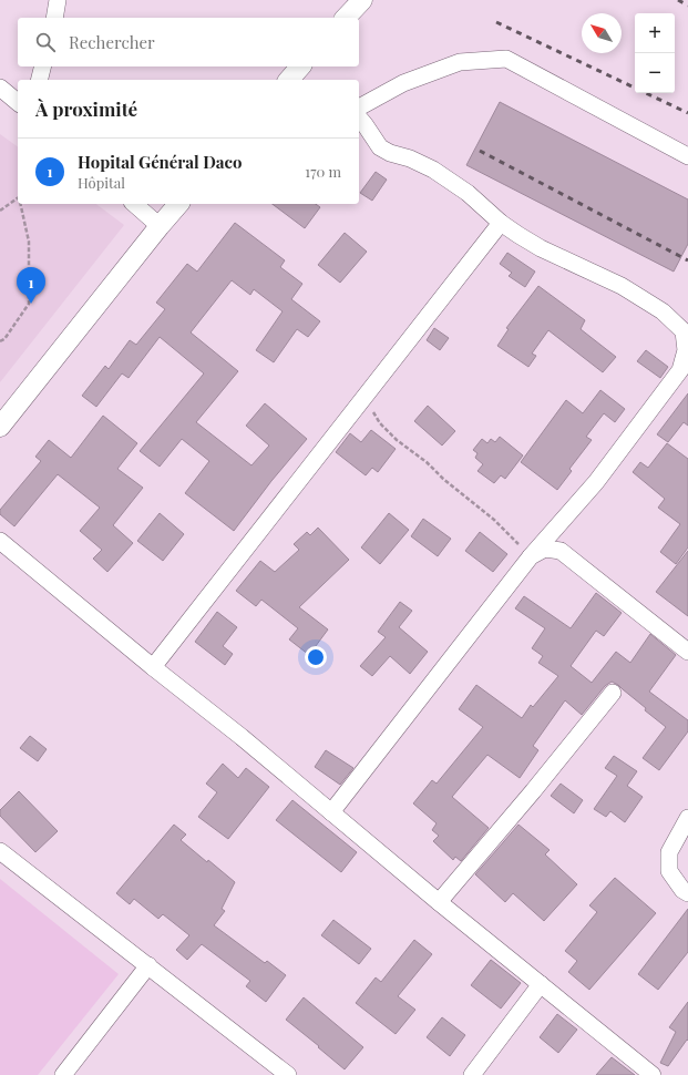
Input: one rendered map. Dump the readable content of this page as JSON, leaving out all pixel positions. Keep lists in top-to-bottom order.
{
  "north": "top left",
  "page": {
    "map_buttons": ["+", "−"],
    "search": "Rechercher",
    "heading": "À proximité",
    "list": [
      {
        "mark": "1",
        "name": "Hopital Général Daco",
        "note": "Hôpital",
        "value": "170 m"
      }
    ],
    "pins": "1"
  }
}
